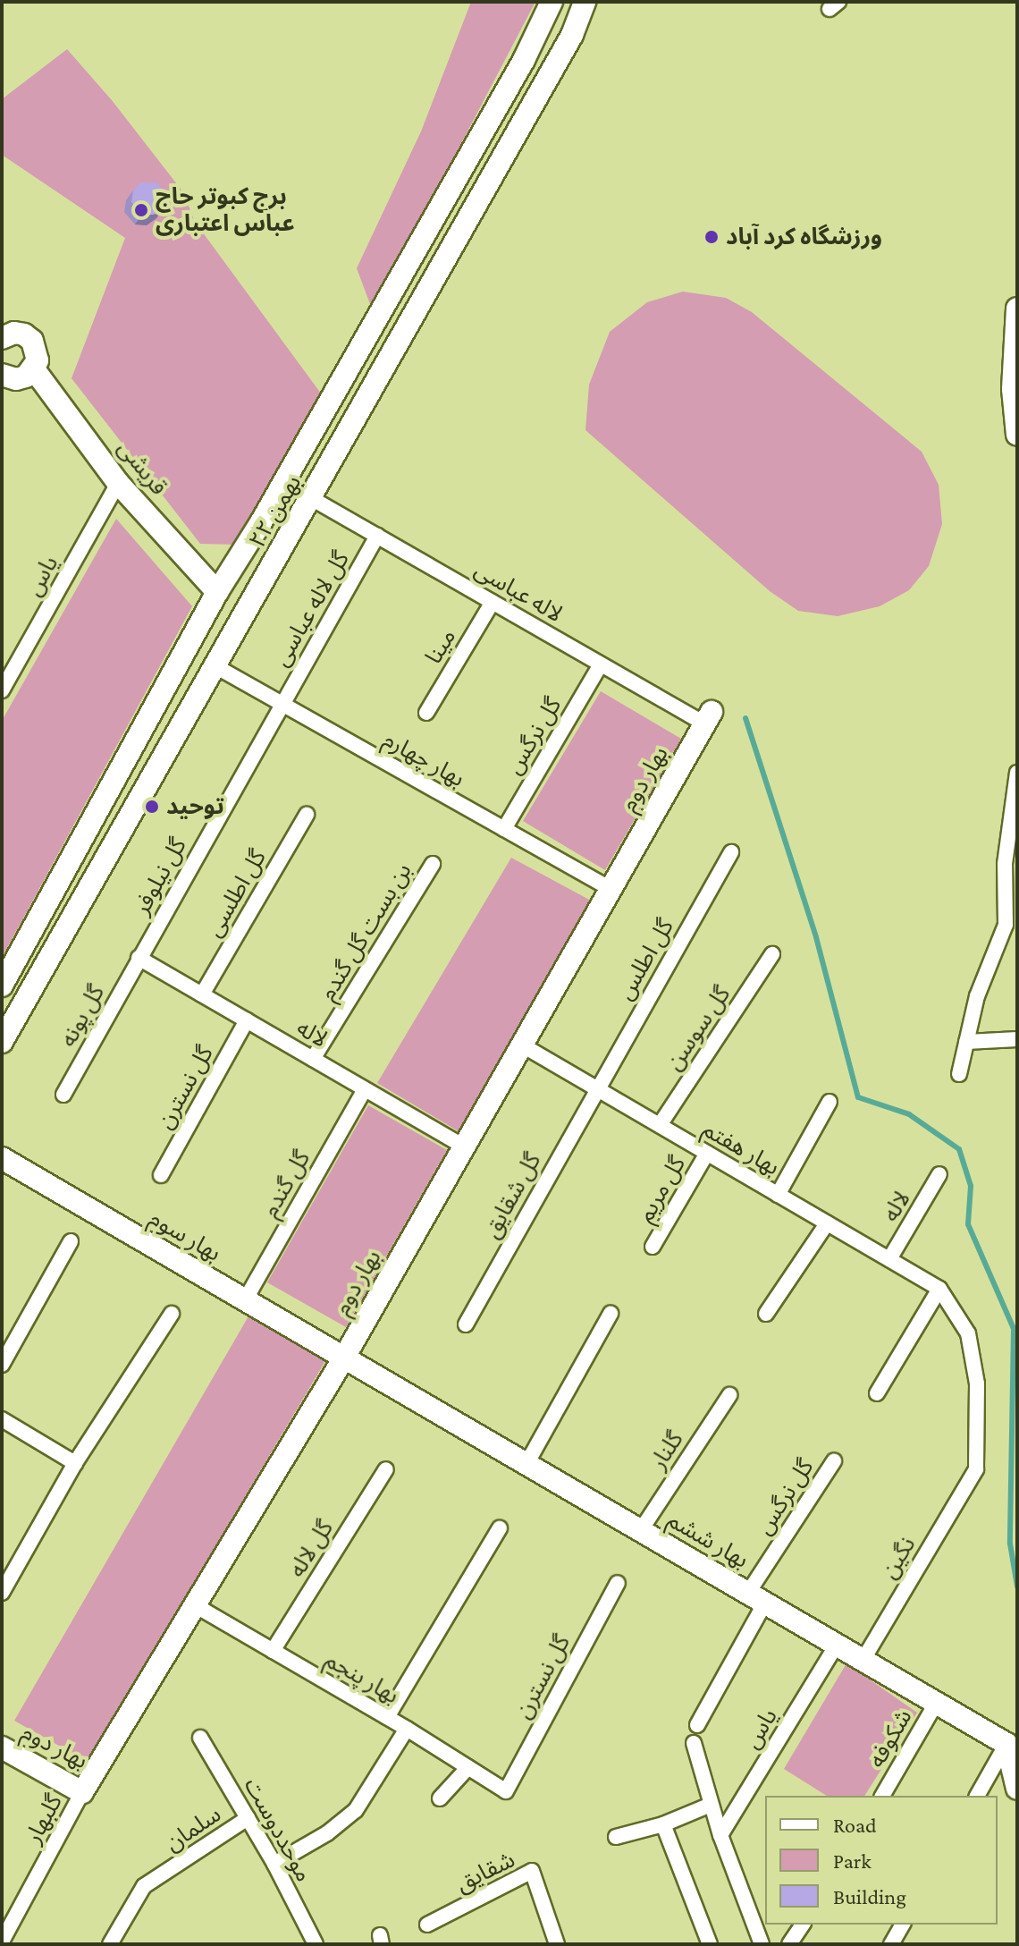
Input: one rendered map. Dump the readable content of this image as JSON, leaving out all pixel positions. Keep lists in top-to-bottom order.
{
  "streets": {
    "main road": [
      "قریشی",
      "۲۲ بهمن",
      "بهار دوم",
      "بهار سوم",
      "بهار ششم"
    ],
    "street": [
      "یاس",
      "لاله عباسی",
      "گل لاله عباسی",
      "مینا",
      "گل نرگس",
      "بهار چهارم",
      "گل نیلوفر",
      "گل اطلسی",
      "بن بست گل گندم",
      "گل اطلس",
      "گل پونه",
      "گل سوسن",
      "لاله",
      "گل نسترن",
      "بهار هفتم",
      "گل گندم",
      "گل مریم",
      "گل شقایق",
      "گلنار",
      "گل لاله",
      "نگین",
      "بهار پنجم",
      "شکوفه",
      "گلبهار",
      "سلمان",
      "موحددوست",
      "شقایق"
    ]
  },
  "crossings": [
    ["قریشی", "۲۲ بهمن"],
    ["قریشی", "یاس"],
    ["۲۲ بهمن", "لاله عباسی"],
    ["۲۲ بهمن", "بهار چهارم"],
    ["یاس", "بهار ششم"],
    ["لاله عباسی", "گل لاله عباسی"],
    ["لاله عباسی", "مینا"],
    ["لاله عباسی", "گل نرگس"],
    ["لاله عباسی", "بهار دوم"],
    ["گل لاله عباسی", "بهار چهارم"],
    ["گل لاله عباسی", "گل نیلوفر"],
    ["گل نرگس", "بهار چهارم"],
    ["گل نرگس", "بهار ششم"],
    ["بهار چهارم", "بهار دوم"],
    ["بهار چهارم", "گل نیلوفر"],
    ["بهار دوم", "لاله"],
    ["بهار دوم", "بهار هفتم"],
    ["بهار دوم", "بهار سوم"],
    ["بهار دوم", "بهار ششم"],
    ["بهار دوم", "بهار پنجم"],
    ["بهار دوم", "گلبهار"],
    ["گل نیلوفر", "گل پونه"],
    ["گل نیلوفر", "لاله"],
    ["گل اطلسی", "لاله"],
    ["بن بست گل گندم", "لاله"],
    ["گل اطلس", "بهار هفتم"],
    ["گل اطلس", "گل شقایق"],
    ["گل پونه", "لاله"],
    ["گل سوسن", "بهار هفتم"],
    ["لاله", "گل نسترن"],
    ["لاله", "بهار هفتم"],
    ["لاله", "گل گندم"],
    ["گل نسترن", "بهار پنجم"],
    ["بهار هفتم", "گل مریم"],
    ["بهار هفتم", "گل شقایق"],
    ["بهار هفتم", "نگین"],
    ["گل گندم", "بهار سوم"],
    ["بهار سوم", "بهار ششم"],
    ["گلنار", "بهار ششم"],
    ["بهار ششم", "نگین"],
    ["بهار ششم", "شکوفه"],
    ["گل لاله", "بهار پنجم"],
    ["سلمان", "موحددوست"]
  ],
  "places": ["برج کبوتر حاج عباس اعتباری", "ورزشگاه کرد آباد", "توحید"],
  "legend": ["Road", "Park", "Building"]
}
